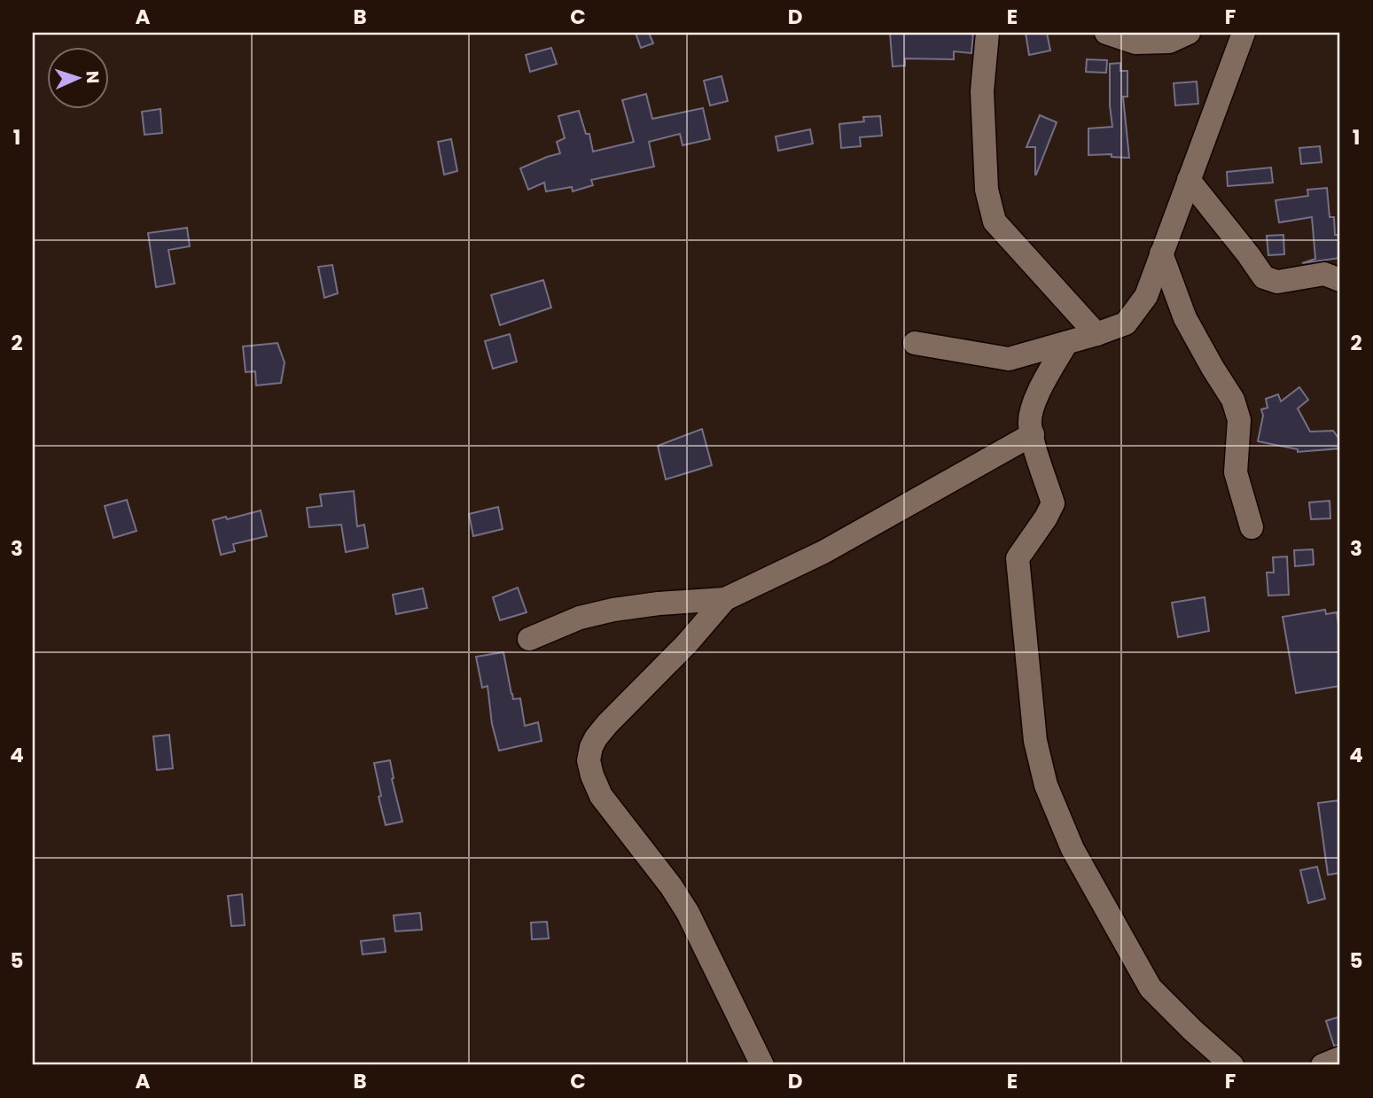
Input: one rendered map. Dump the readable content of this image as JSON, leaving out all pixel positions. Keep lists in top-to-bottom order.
{
  "north": "right",
  "grid": {
    "columns": [
      "A",
      "B",
      "C",
      "D",
      "E",
      "F"
    ],
    "rows": [
      "1",
      "2",
      "3",
      "4",
      "5"
    ]
  }
}
